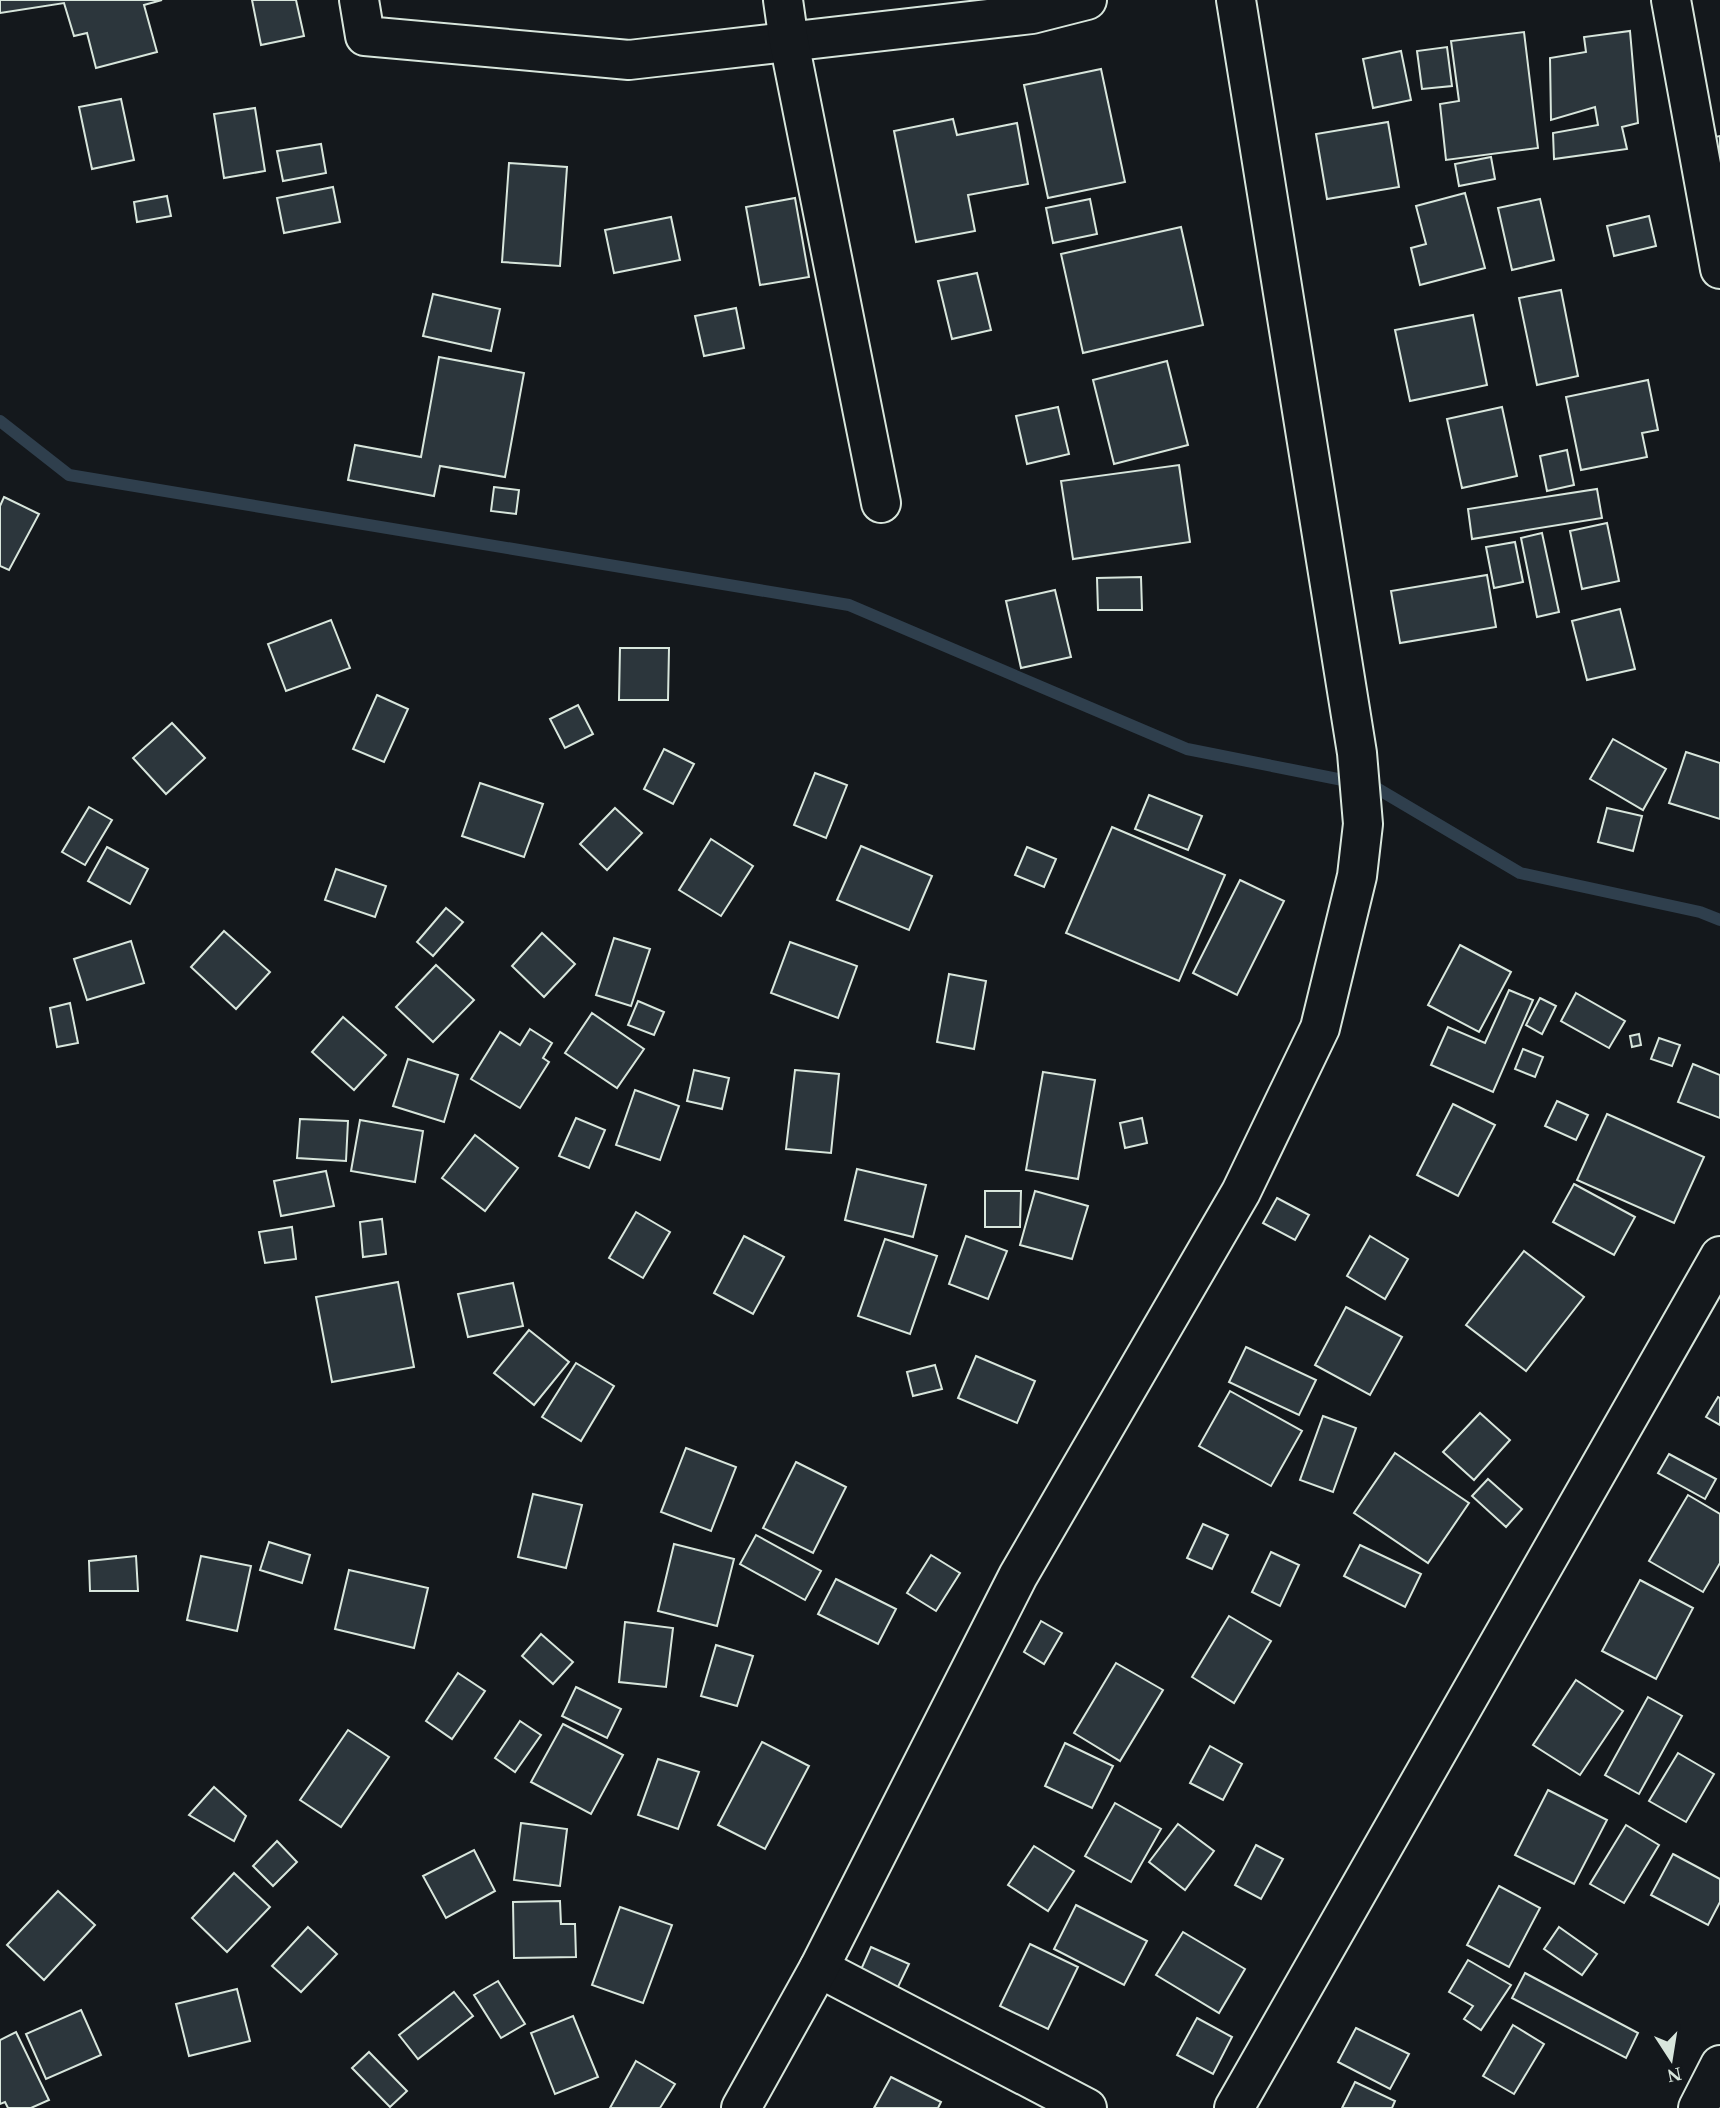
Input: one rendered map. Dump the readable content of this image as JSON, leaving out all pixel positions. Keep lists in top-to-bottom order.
{
  "north": "bottom"
}
